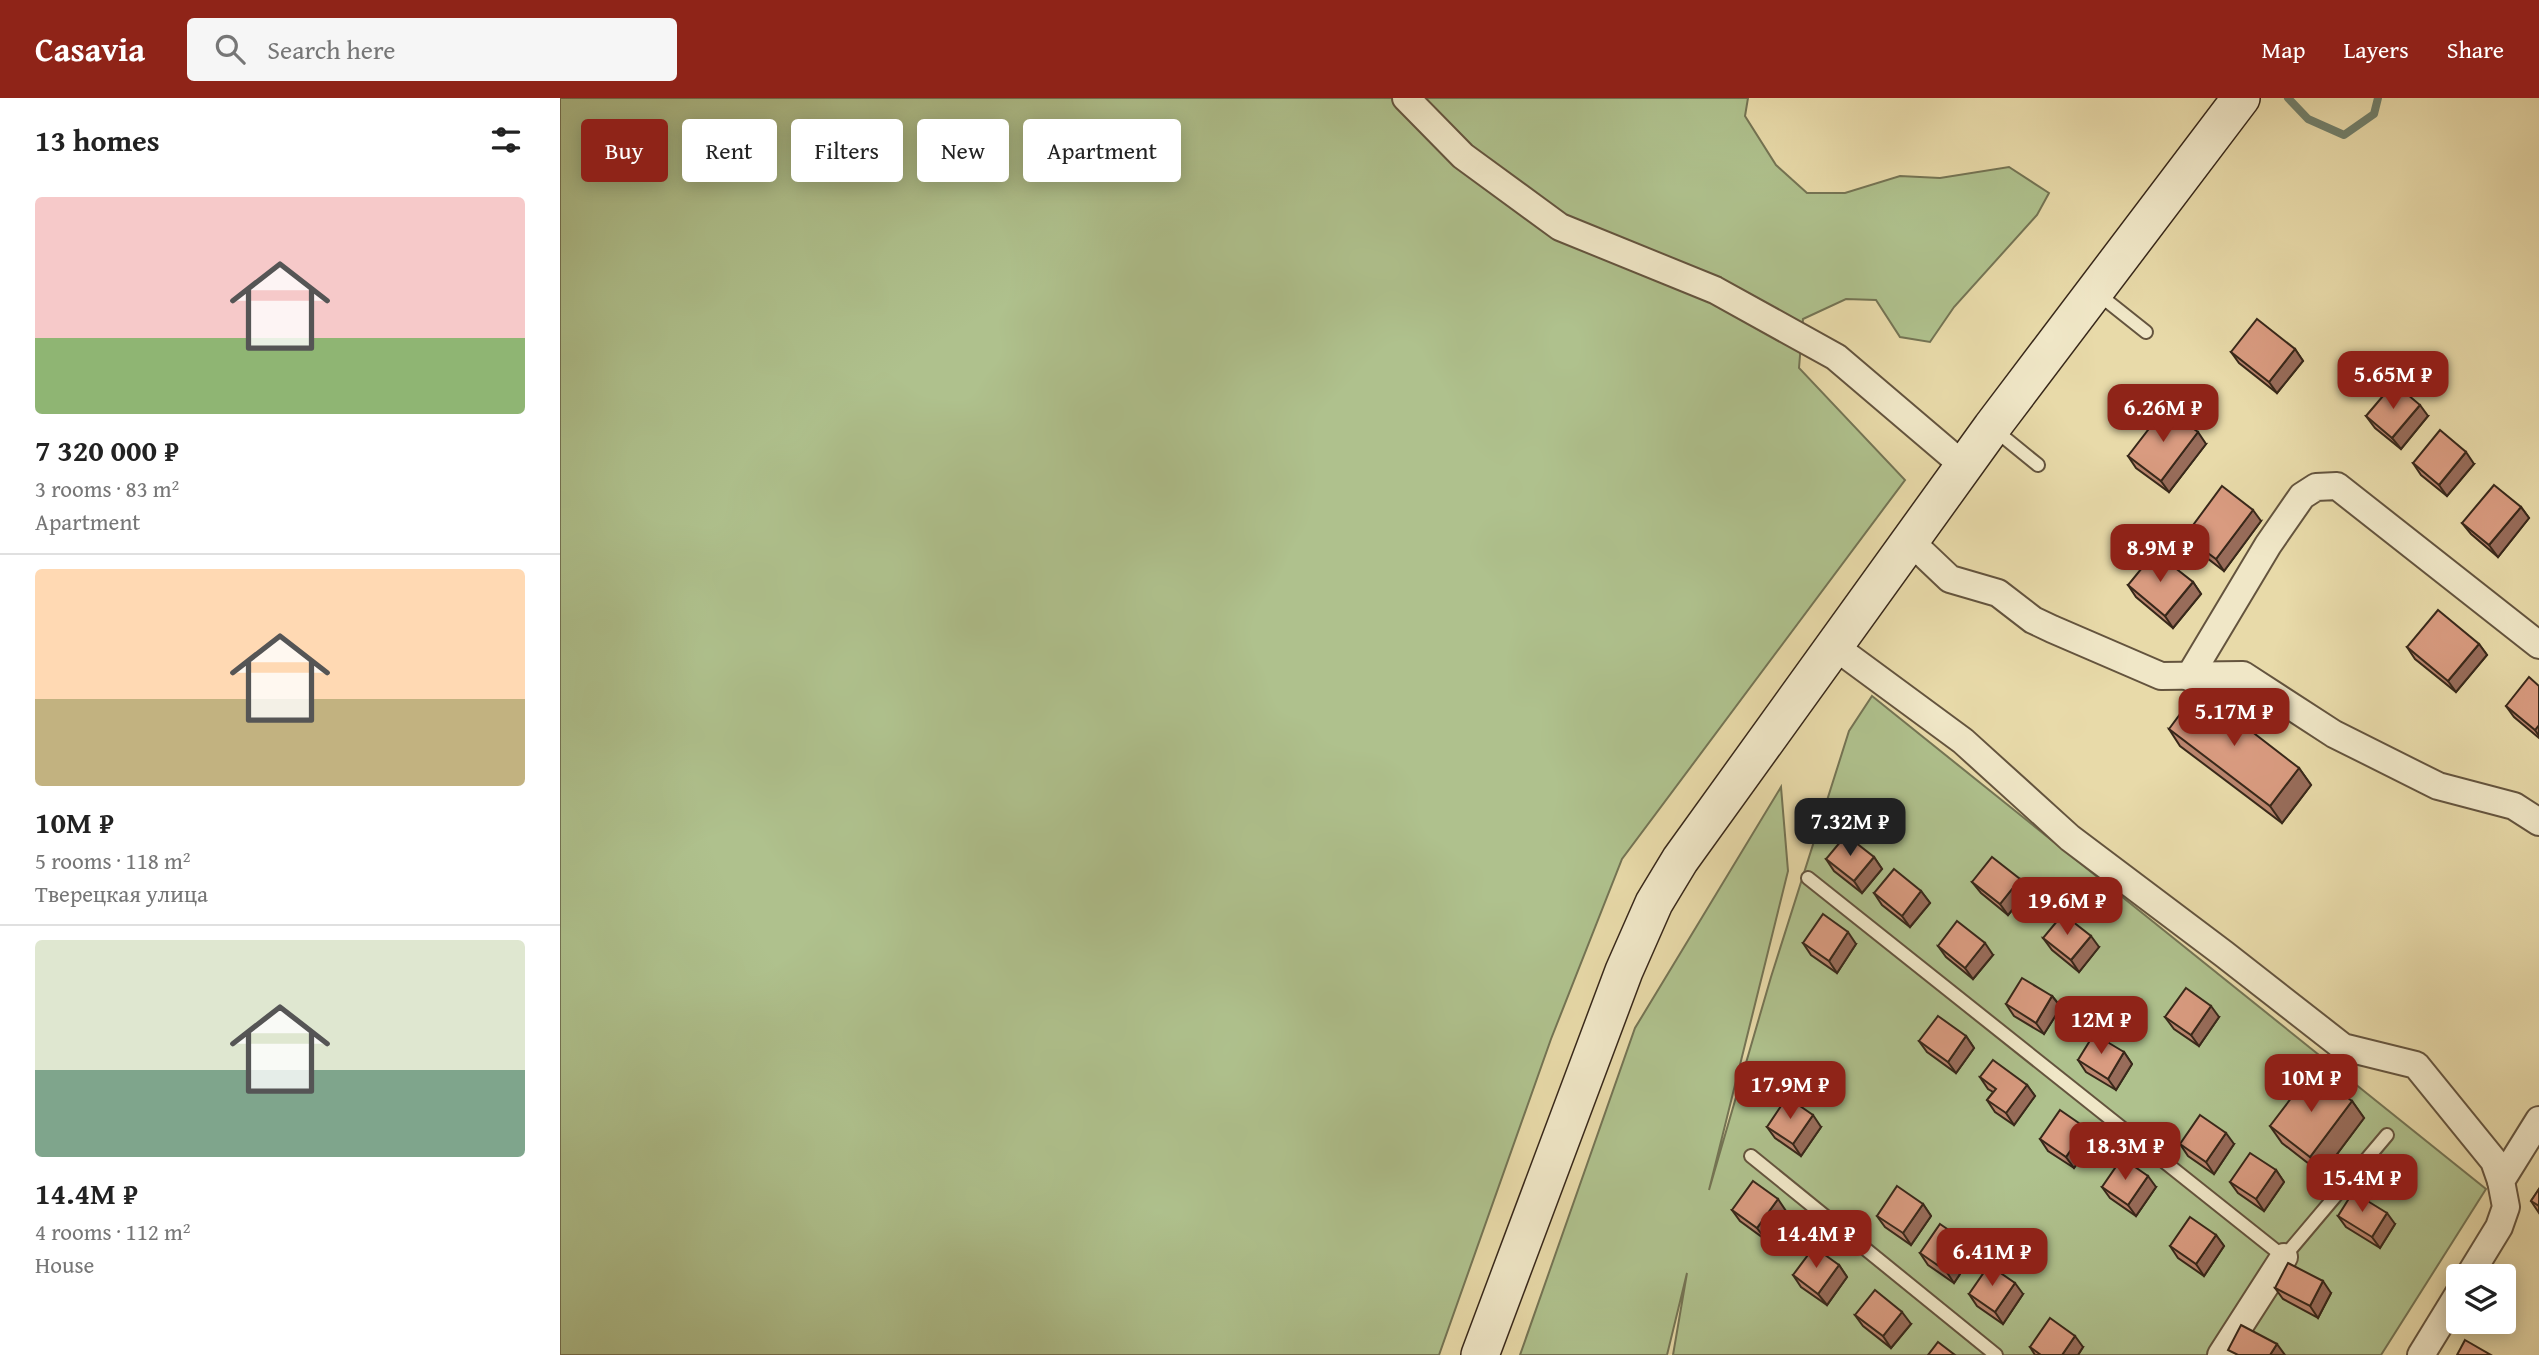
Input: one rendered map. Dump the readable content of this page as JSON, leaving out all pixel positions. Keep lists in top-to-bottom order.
{
  "page": {
    "header": "Casavia",
    "search": "Search here",
    "nav": ["Map", "Layers", "Share"],
    "heading": "13 homes",
    "chip": [
      "Buy",
      "Rent",
      "Filters",
      "New",
      "Apartment"
    ],
    "list": [
      {
        "name": "7 320 000 ₽",
        "note": "3 rooms · 83 m² · Apartment"
      },
      {
        "name": "10M ₽",
        "note": "5 rooms · 118 m² · Тверецкая улица"
      },
      {
        "name": "14.4M ₽",
        "note": "4 rooms · 112 m² · House"
      }
    ],
    "price": [
      "5.65M ₽",
      "6.26M ₽",
      "8.9M ₽",
      "5.17M ₽",
      "7.32M ₽",
      "19.6M ₽",
      "12M ₽",
      "10M ₽",
      "17.9M ₽",
      "18.3M ₽",
      "15.4M ₽",
      "14.4M ₽",
      "6.41M ₽"
    ]
  }
}
